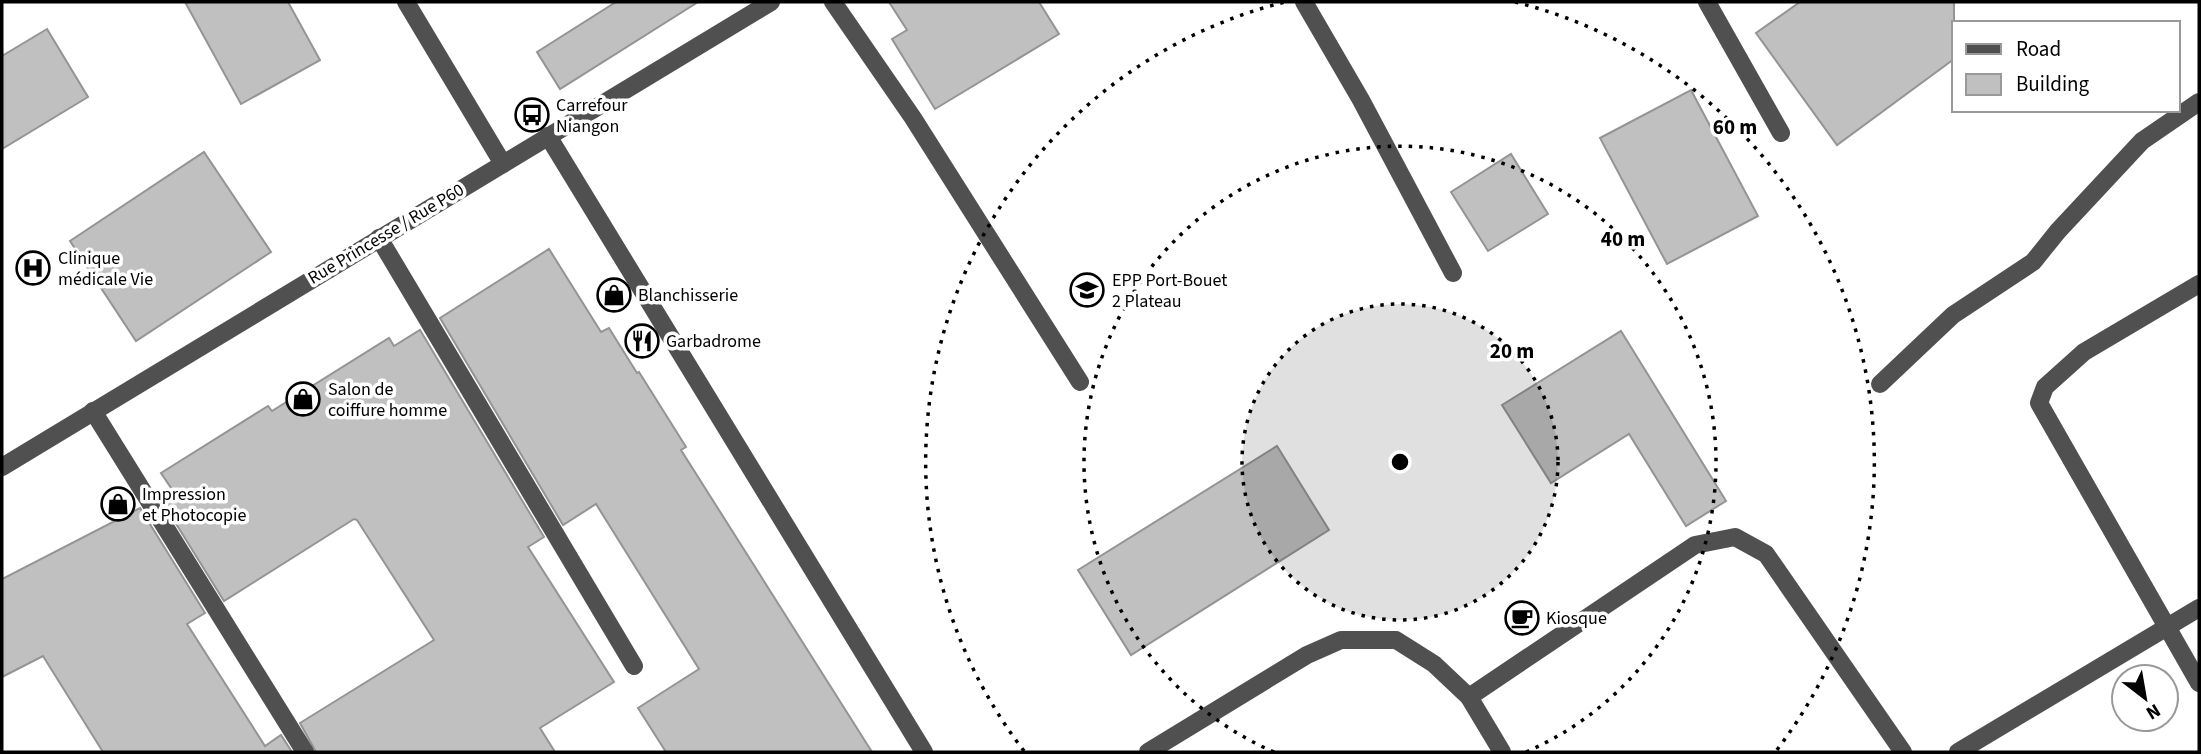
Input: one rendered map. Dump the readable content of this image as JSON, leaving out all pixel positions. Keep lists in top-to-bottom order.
{
  "streets": {
    "street": ["Rue Princesse / Rue P60"]
  },
  "places": {
    "bus stop": ["Carrefour Niangon"],
    "hospital": ["Clinique médicale Vie"],
    "school or university": ["EPP Port-Bouet 2 Plateau"],
    "shop": ["Blanchisserie", "Salon de coiffure homme", "Impression et Photocopie"],
    "restaurant": ["Garbadrome"],
    "cafe": ["Kiosque"]
  },
  "legend": ["Road", "Building"],
  "north": "bottom right",
  "rings": ["60 m", "40 m", "20 m"]
}
